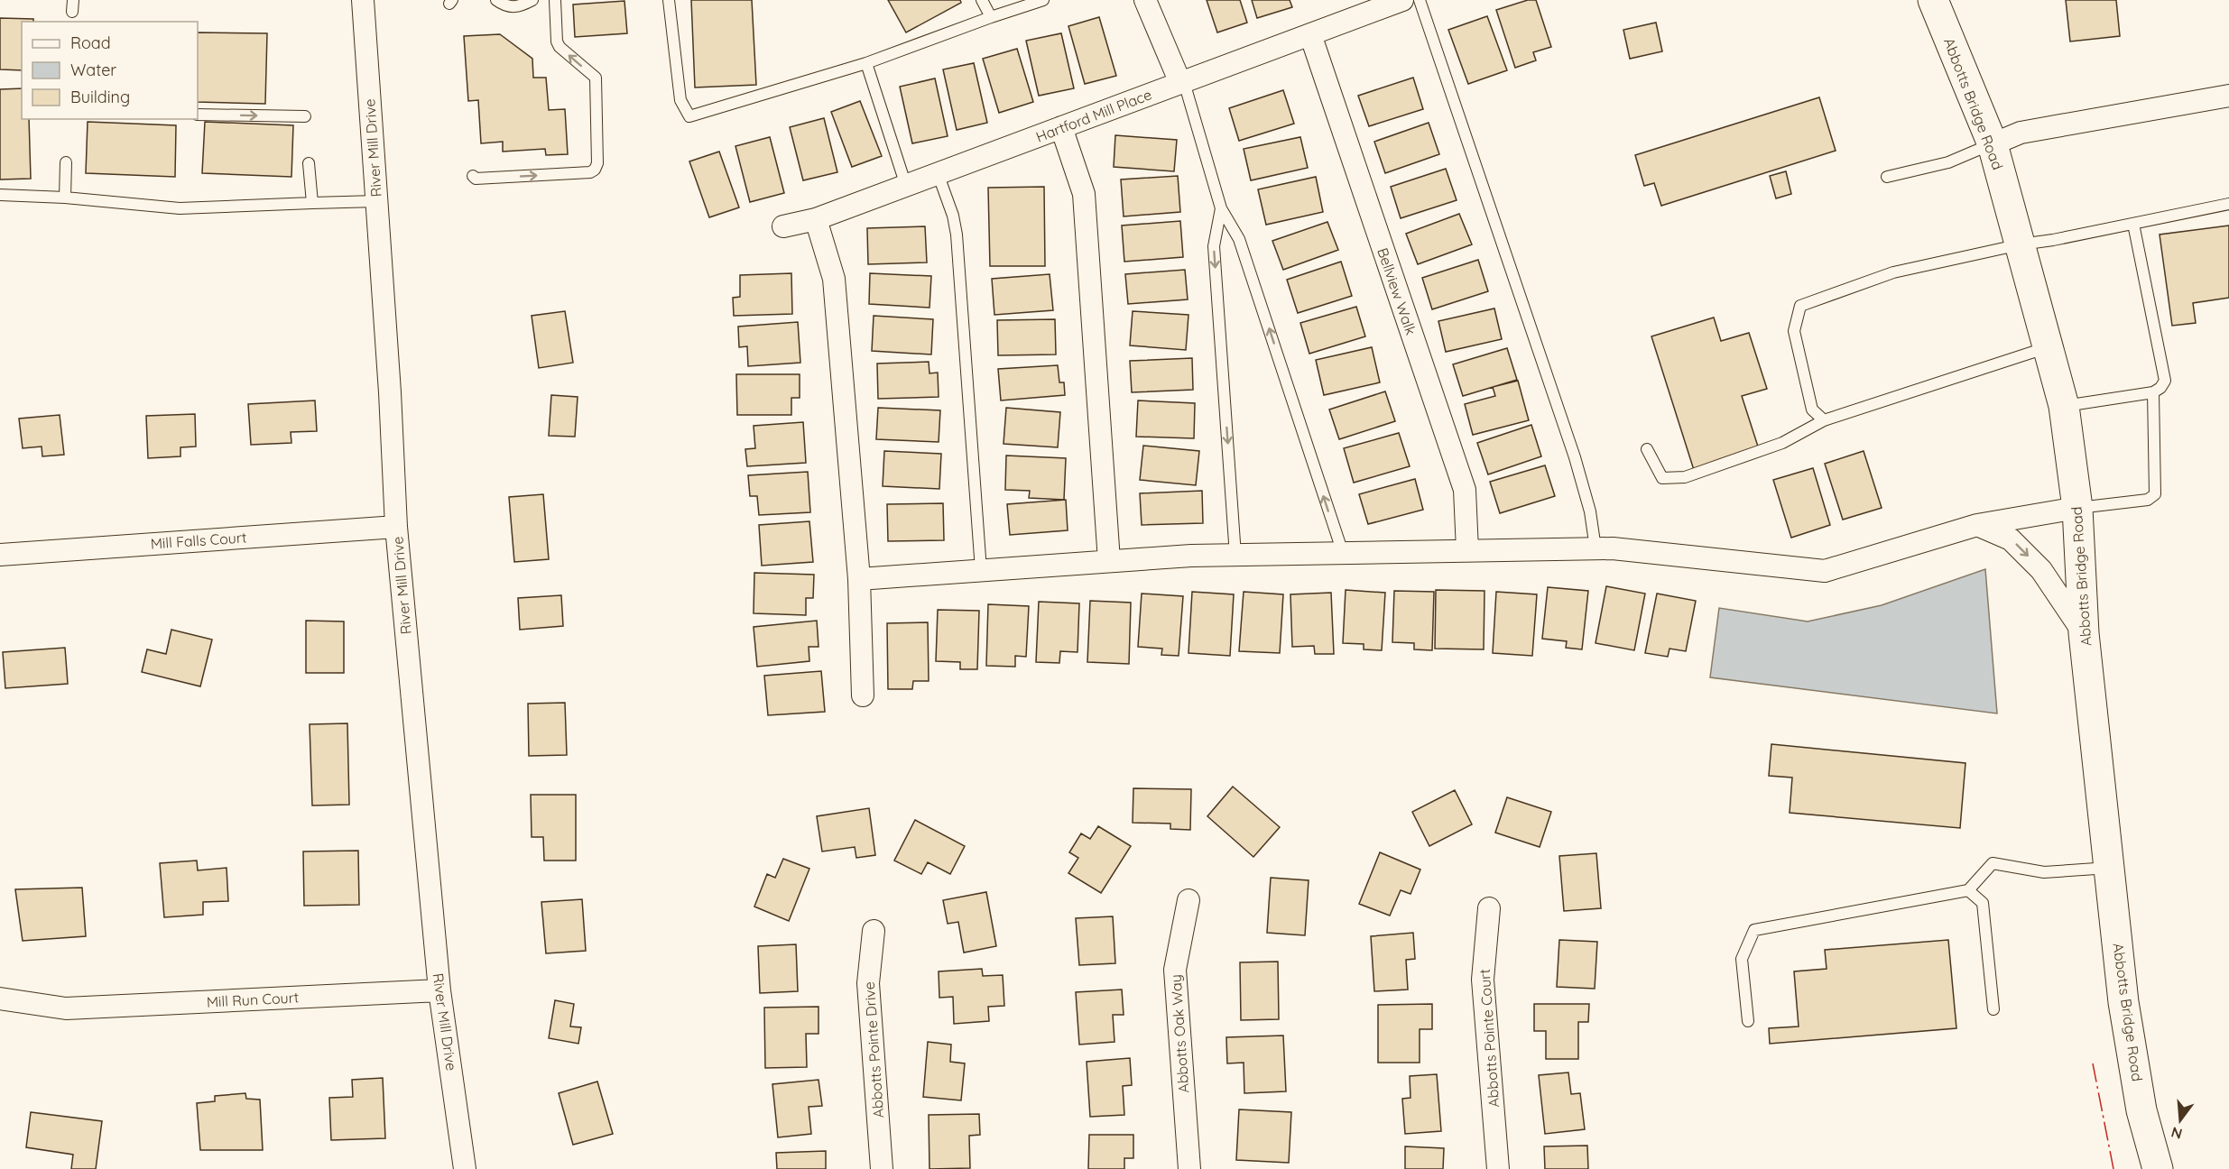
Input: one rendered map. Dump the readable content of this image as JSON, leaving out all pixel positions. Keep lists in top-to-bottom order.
{
  "streets": {
    "main road": ["Abbotts Bridge Road"],
    "street": [
      "Hartford Mill Place",
      "River Mill Drive",
      "Bellview Walk",
      "Mill Falls Court",
      "Mill Run Court",
      "Abbotts Oak Way",
      "Abbotts Pointe Court",
      "Abbotts Pointe Drive"
    ]
  },
  "crossings": [
    ["Hartford Mill Place", "Bellview Walk"],
    ["River Mill Drive", "Mill Falls Court"],
    ["River Mill Drive", "Mill Run Court"]
  ],
  "legend": ["Road", "Water", "Building"],
  "north": "bottom"
}
